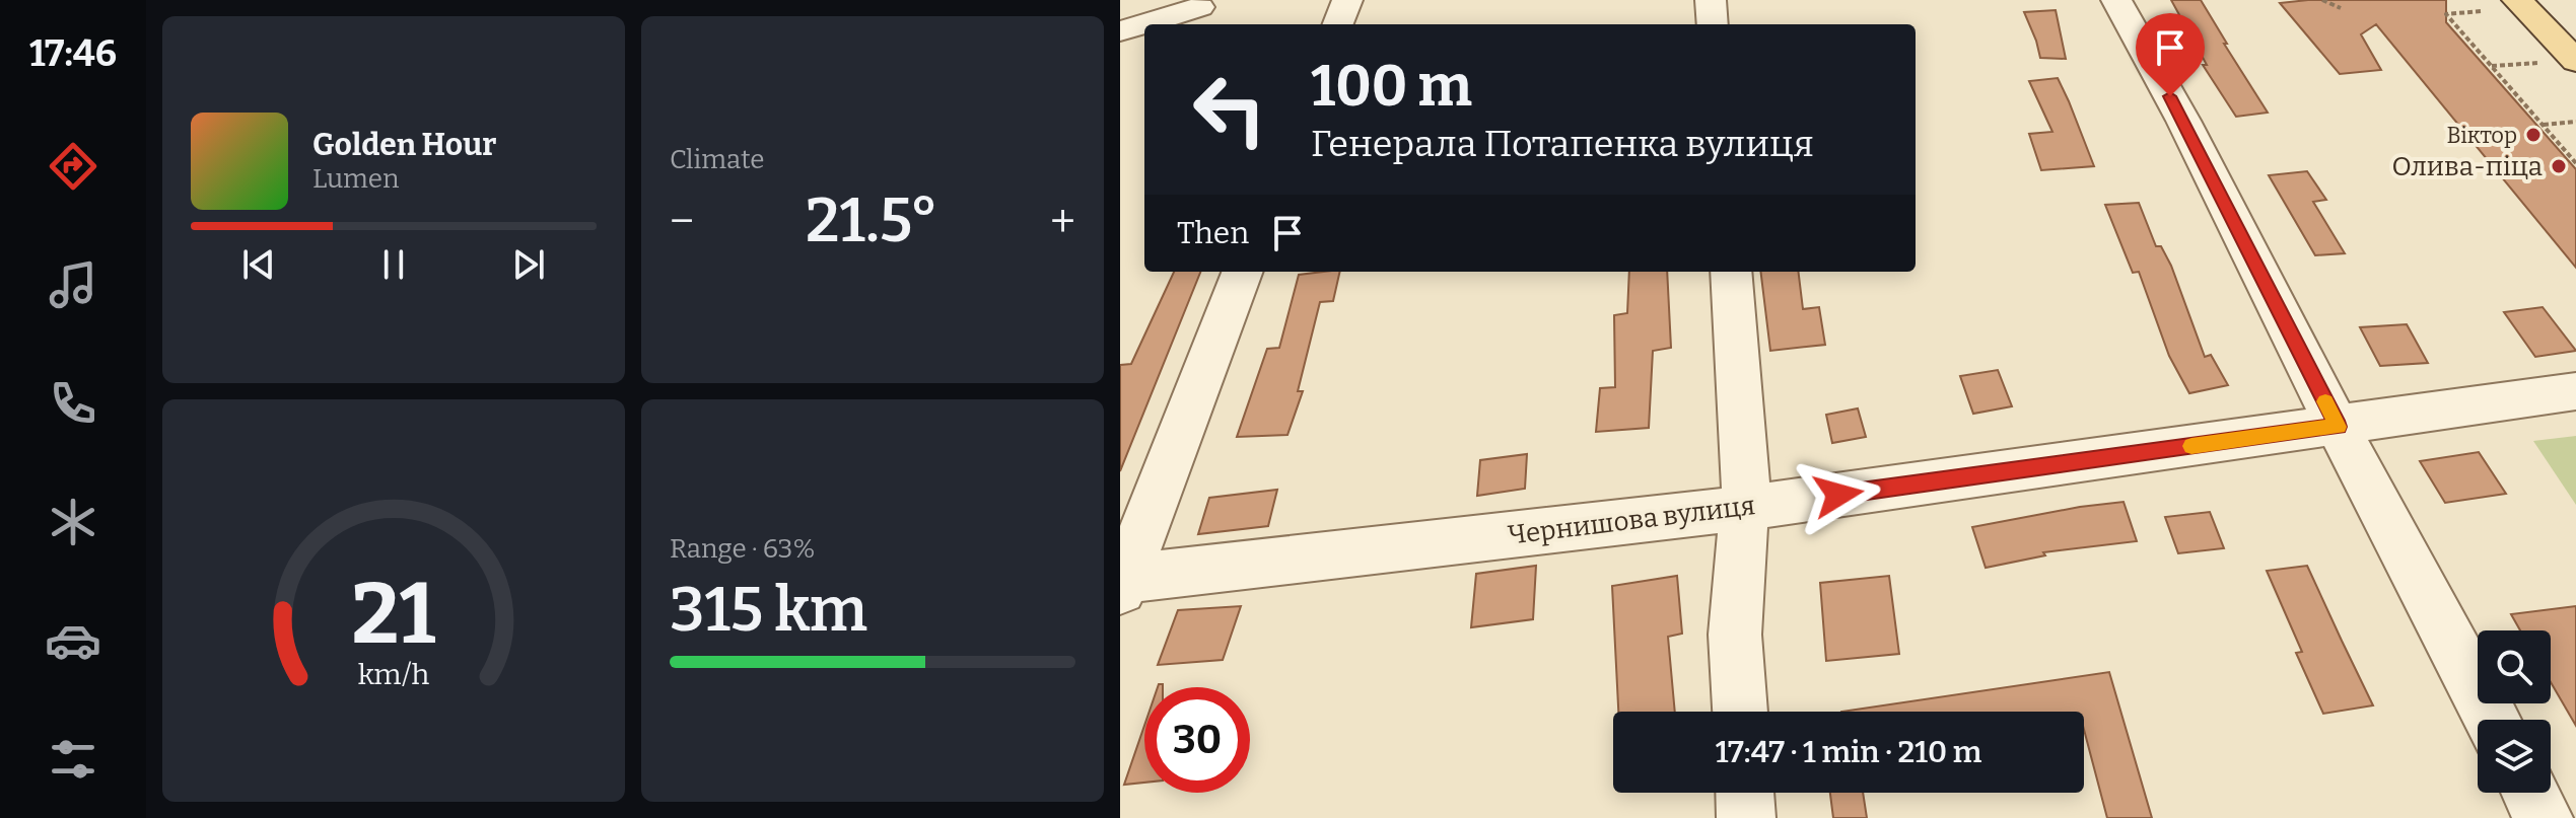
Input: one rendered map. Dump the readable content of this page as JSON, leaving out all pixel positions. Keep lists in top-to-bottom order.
{
  "streets": {
    "street": ["Чернишова вулиця"]
  },
  "places": ["Віктор", "Олива-піца"],
  "page": {
    "tabs": "17:46",
    "tile": [
      "Climate",
      ["Range · 63%", "315 km"]
    ],
    "turn": ["100 m", "Генерала Потапенка вулиця"],
    "song": ["Golden Hour", "Lumen"],
    "heat": ["−", "21.5°", "+"],
    "then": "Then",
    "limit": "30",
    "trip": "17:47 · 1 min · 210 m",
    "gauge": ["21", "km/h"]
  }
}
